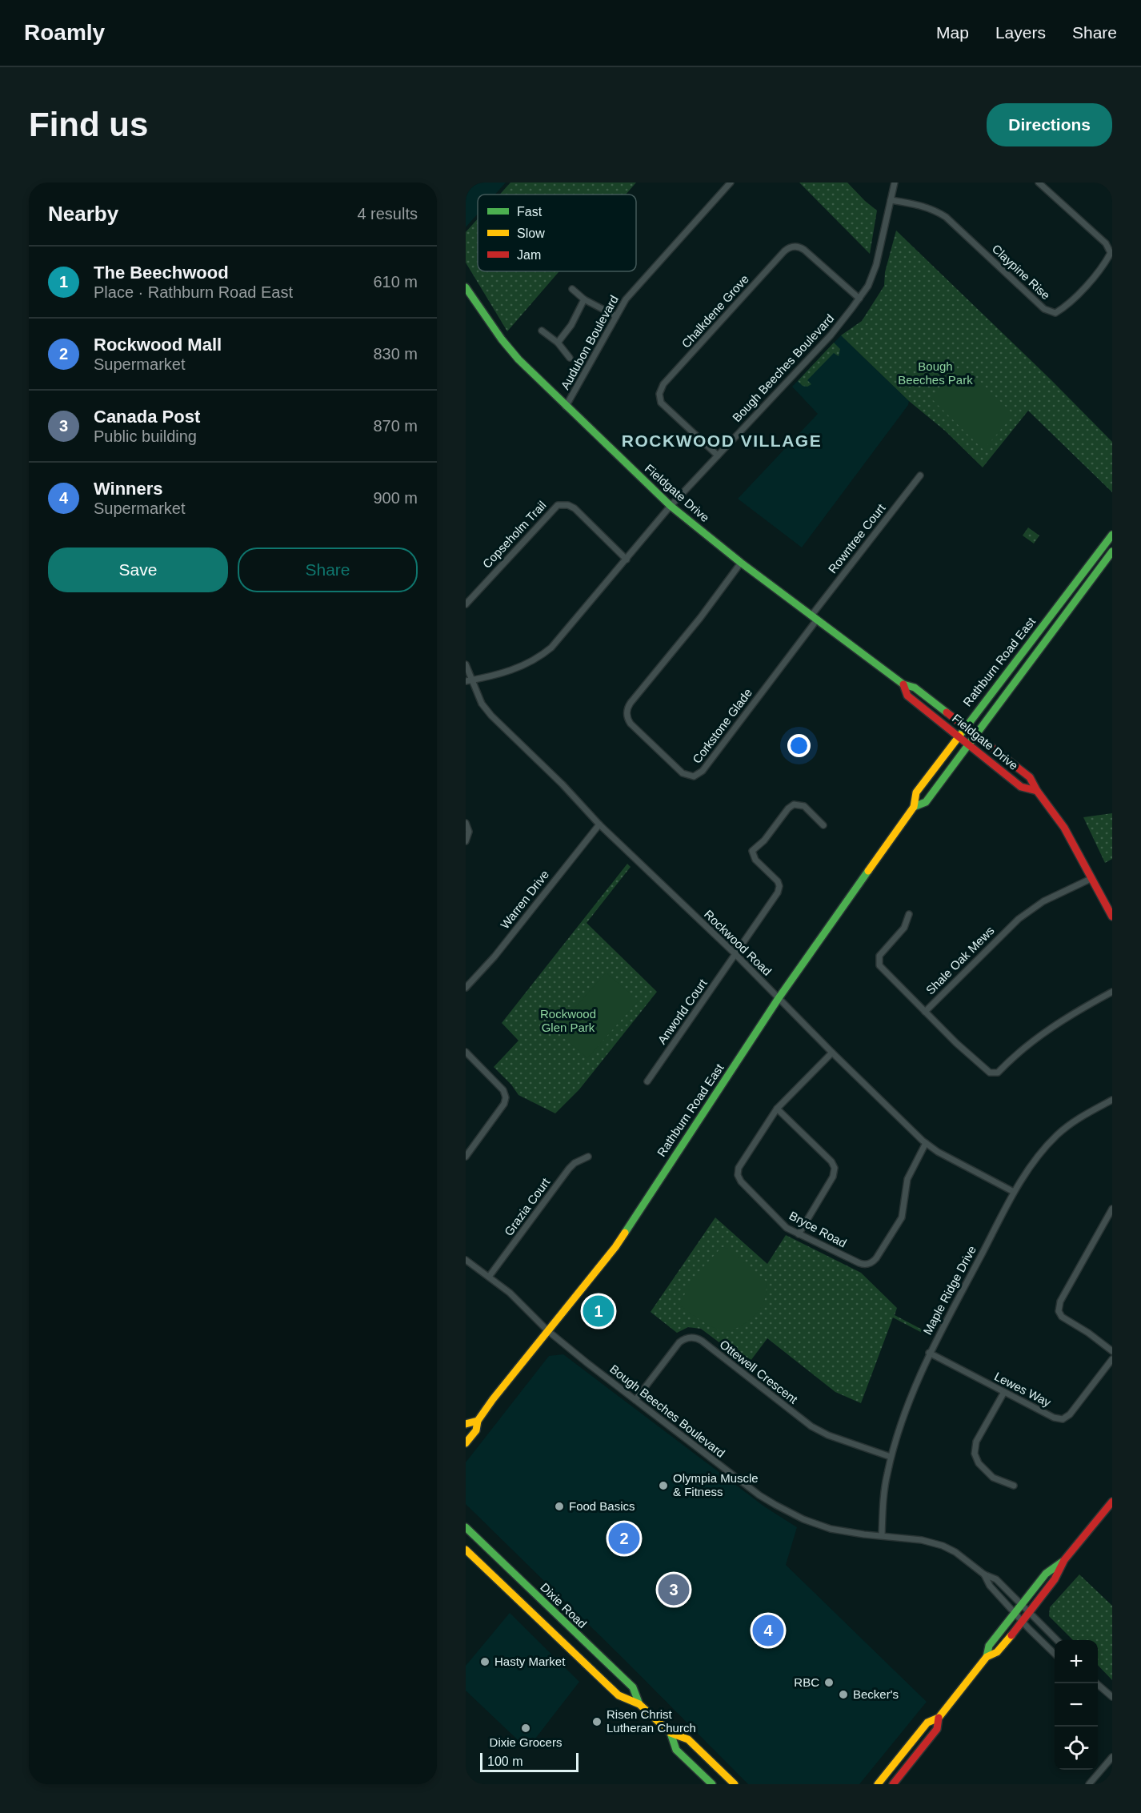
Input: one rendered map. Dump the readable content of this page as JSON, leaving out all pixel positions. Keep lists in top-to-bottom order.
{
  "streets": {
    "street": [
      "Claypine Rise",
      "Chalkdene Grove",
      "Audubon Boulevard",
      "Bough Beeches Boulevard",
      "Fieldgate Drive",
      "Copseholm Trail",
      "Rowntree Court",
      "Rathburn Road East",
      "Corkstone Glade",
      "Warren Drive",
      "Rockwood Road",
      "Shale Oak Mews",
      "Anworld Court",
      "Grazia Court",
      "Bryce Road",
      "Maple Ridge Drive",
      "Ottewell Crescent",
      "Lewes Way",
      "Dixie Road"
    ]
  },
  "crossings": [
    ["Claypine Rise", "Bough Beeches Boulevard"],
    ["Chalkdene Grove", "Bough Beeches Boulevard"],
    ["Audubon Boulevard", "Fieldgate Drive"],
    ["Bough Beeches Boulevard", "Fieldgate Drive"],
    ["Bough Beeches Boulevard", "Copseholm Trail"],
    ["Bough Beeches Boulevard", "Rathburn Road East"],
    ["Bough Beeches Boulevard", "Rockwood Road"],
    ["Bough Beeches Boulevard", "Grazia Court"],
    ["Bough Beeches Boulevard", "Maple Ridge Drive"],
    ["Bough Beeches Boulevard", "Ottewell Crescent"],
    ["Fieldgate Drive", "Rowntree Court"],
    ["Fieldgate Drive", "Rathburn Road East"],
    ["Fieldgate Drive", "Corkstone Glade"],
    ["Fieldgate Drive", "Shale Oak Mews"],
    ["Rowntree Court", "Corkstone Glade"],
    ["Rathburn Road East", "Rockwood Road"],
    ["Warren Drive", "Rockwood Road"],
    ["Rockwood Road", "Anworld Court"],
    ["Rockwood Road", "Bryce Road"],
    ["Rockwood Road", "Maple Ridge Drive"],
    ["Maple Ridge Drive", "Ottewell Crescent"],
    ["Maple Ridge Drive", "Lewes Way"]
  ],
  "districts": ["ROCKWOOD VILLAGE"],
  "parks": ["Bough Beeches Park", "Rockwood Glen Park"],
  "places": [
    "Olympia Muscle & Fitness",
    "Food Basics",
    "Hasty Market",
    "RBC",
    "Becker's",
    "Risen Christ Lutheran Church",
    "Dixie Grocers"
  ],
  "legend": ["Fast", "Slow", "Jam"],
  "scale_bar": "100 m",
  "page": {
    "header": "Roamly",
    "nav": ["Map", "Layers", "Share"],
    "buttons": [
      "Directions",
      ["Save", "Share"]
    ],
    "title": "Find us",
    "heading": ["Nearby", "4 results"],
    "list": [
      {
        "mark": "1",
        "name": "The Beechwood",
        "note": "Place · Rathburn Road East",
        "value": "610 m"
      },
      {
        "mark": "2",
        "name": "Rockwood Mall",
        "note": "Supermarket",
        "value": "830 m"
      },
      {
        "mark": "3",
        "name": "Canada Post",
        "note": "Public building",
        "value": "870 m"
      },
      {
        "mark": "4",
        "name": "Winners",
        "note": "Supermarket",
        "value": "900 m"
      }
    ],
    "pins": [
      "1",
      "2",
      "3",
      "4"
    ],
    "map_buttons": ["+", "−"],
    "scale": "100 m"
  }
}
